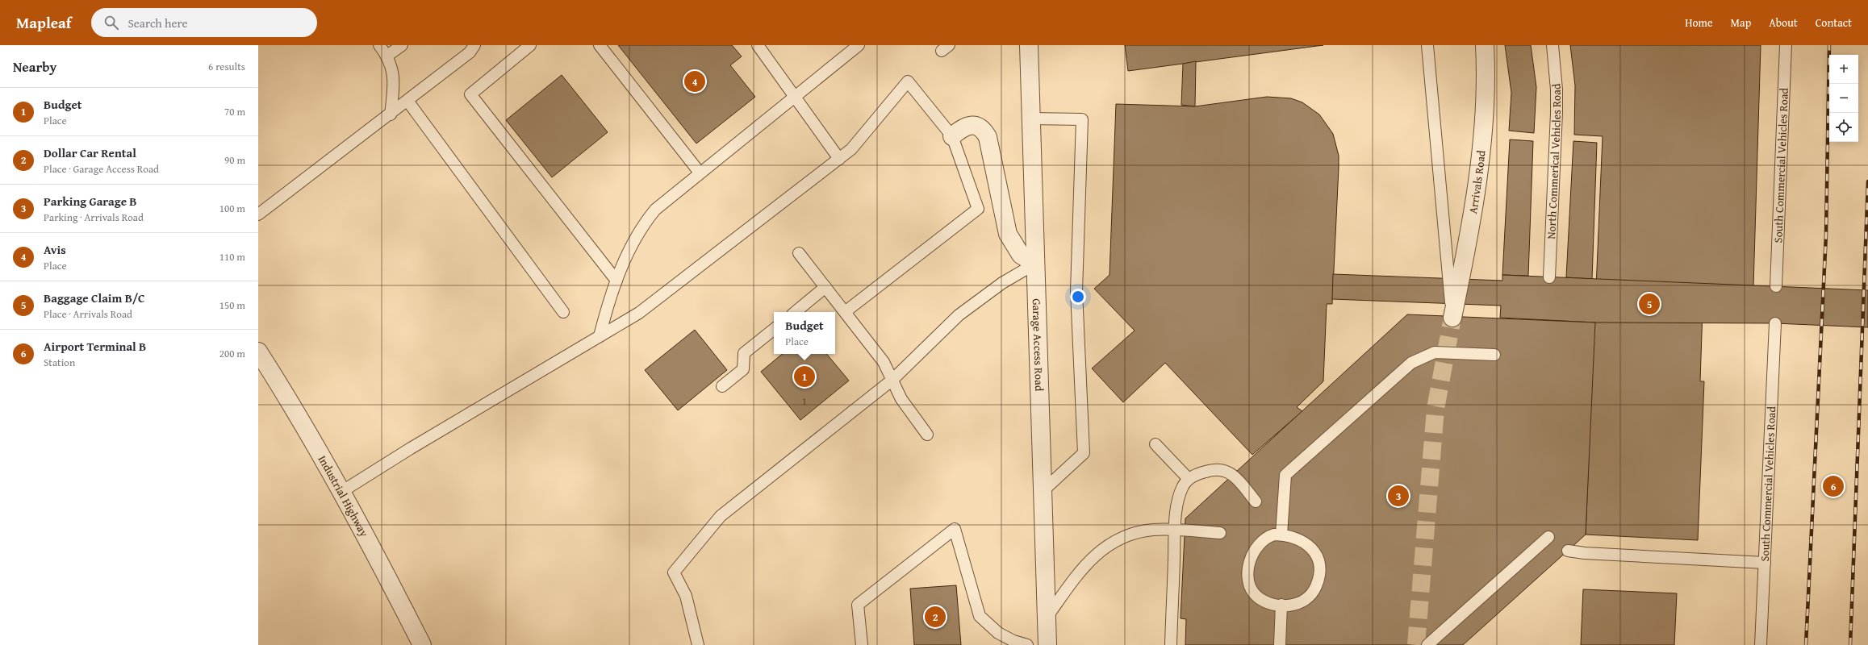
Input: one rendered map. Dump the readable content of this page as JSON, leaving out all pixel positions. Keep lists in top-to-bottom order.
{
  "streets": {
    "street": ["Arrivals Road", "Garage Access Road", "Industrial Highway"],
    "lane": ["North Commerical Vehicles Road", "South Commercial Vehicles Road"]
  },
  "house_numbers": ["1"],
  "page": {
    "header": "Mapleaf",
    "search": "Search here",
    "nav": [
      "Home",
      "Map",
      "About",
      "Contact"
    ],
    "heading": ["Nearby", "6 results"],
    "map_buttons": ["+", "−"],
    "pins": [
      "4",
      "5",
      "1",
      "6",
      "3",
      "2"
    ],
    "list": [
      {
        "mark": "1",
        "name": "Budget",
        "note": "Place",
        "value": "70 m"
      },
      {
        "mark": "2",
        "name": "Dollar Car Rental",
        "note": "Place · Garage Access Road",
        "value": "90 m"
      },
      {
        "mark": "3",
        "name": "Parking Garage B",
        "note": "Parking · Arrivals Road",
        "value": "100 m"
      },
      {
        "mark": "4",
        "name": "Avis",
        "note": "Place",
        "value": "110 m"
      },
      {
        "mark": "5",
        "name": "Baggage Claim B/C",
        "note": "Place · Arrivals Road",
        "value": "150 m"
      },
      {
        "mark": "6",
        "name": "Airport Terminal B",
        "note": "Station",
        "value": "200 m"
      }
    ],
    "popup": ["Budget", "Place"]
  }
}
